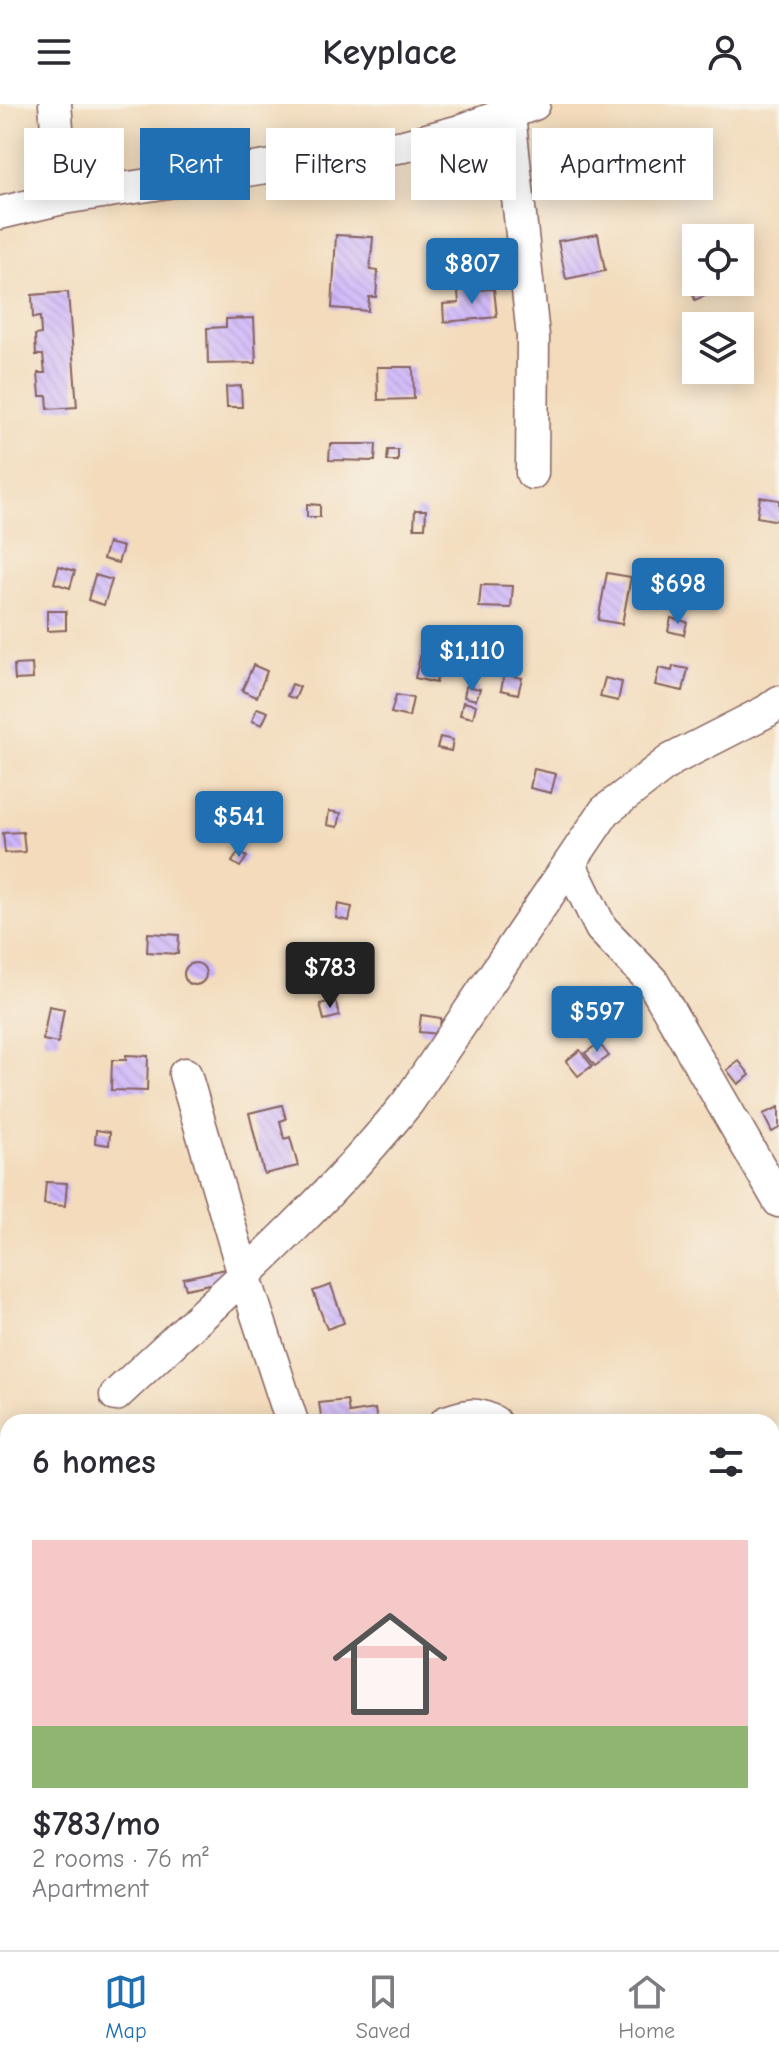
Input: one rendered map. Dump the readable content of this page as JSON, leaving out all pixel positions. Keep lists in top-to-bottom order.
{
  "page": {
    "header": "Keyplace",
    "chip": [
      "Buy",
      "Rent",
      "Filters",
      "New",
      "Apartment"
    ],
    "price": [
      "$807",
      "$698",
      "$1,110",
      "$541",
      "$783",
      "$597"
    ],
    "heading": "6 homes",
    "list": [
      {
        "name": "$783/mo",
        "note": "2 rooms · 76 m² · Apartment"
      }
    ],
    "tabs": ["Map", "Saved", "Home"]
  }
}
